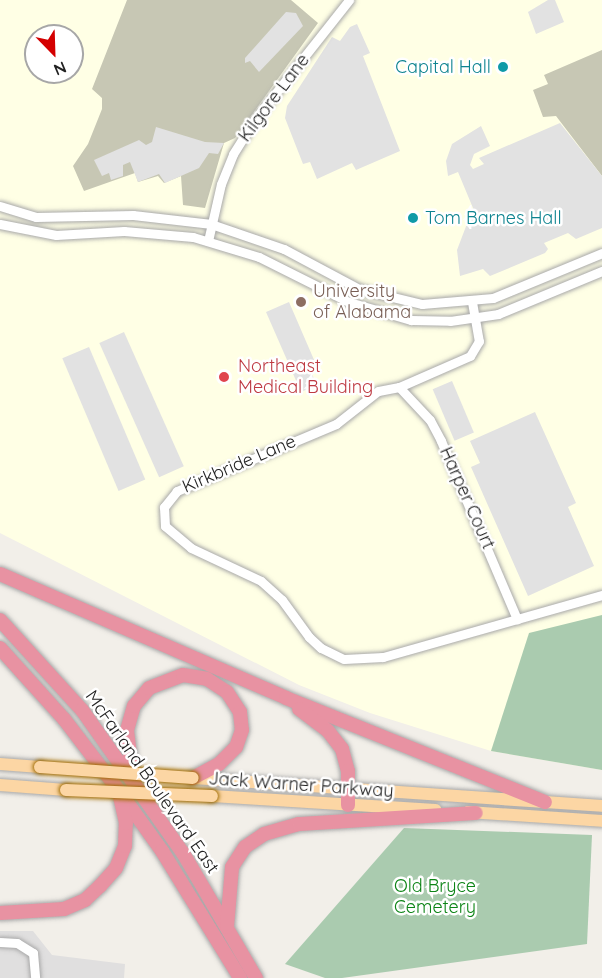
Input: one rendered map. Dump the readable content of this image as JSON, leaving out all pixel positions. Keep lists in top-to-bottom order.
{
  "streets": {
    "highway": ["McFarland Boulevard East"],
    "main road": ["Jack Warner Parkway"],
    "street": ["Kilgore Lane", "Kirkbride Lane", "Harper Court"]
  },
  "crossings": [
    ["Kirkbride Lane", "Harper Court"]
  ],
  "parks": ["Old Bryce Cemetery"],
  "places": [
    "Capital Hall",
    "Tom Barnes Hall",
    "University of Alabama",
    "Northeast Medical Building"
  ],
  "north": "bottom right"
}
